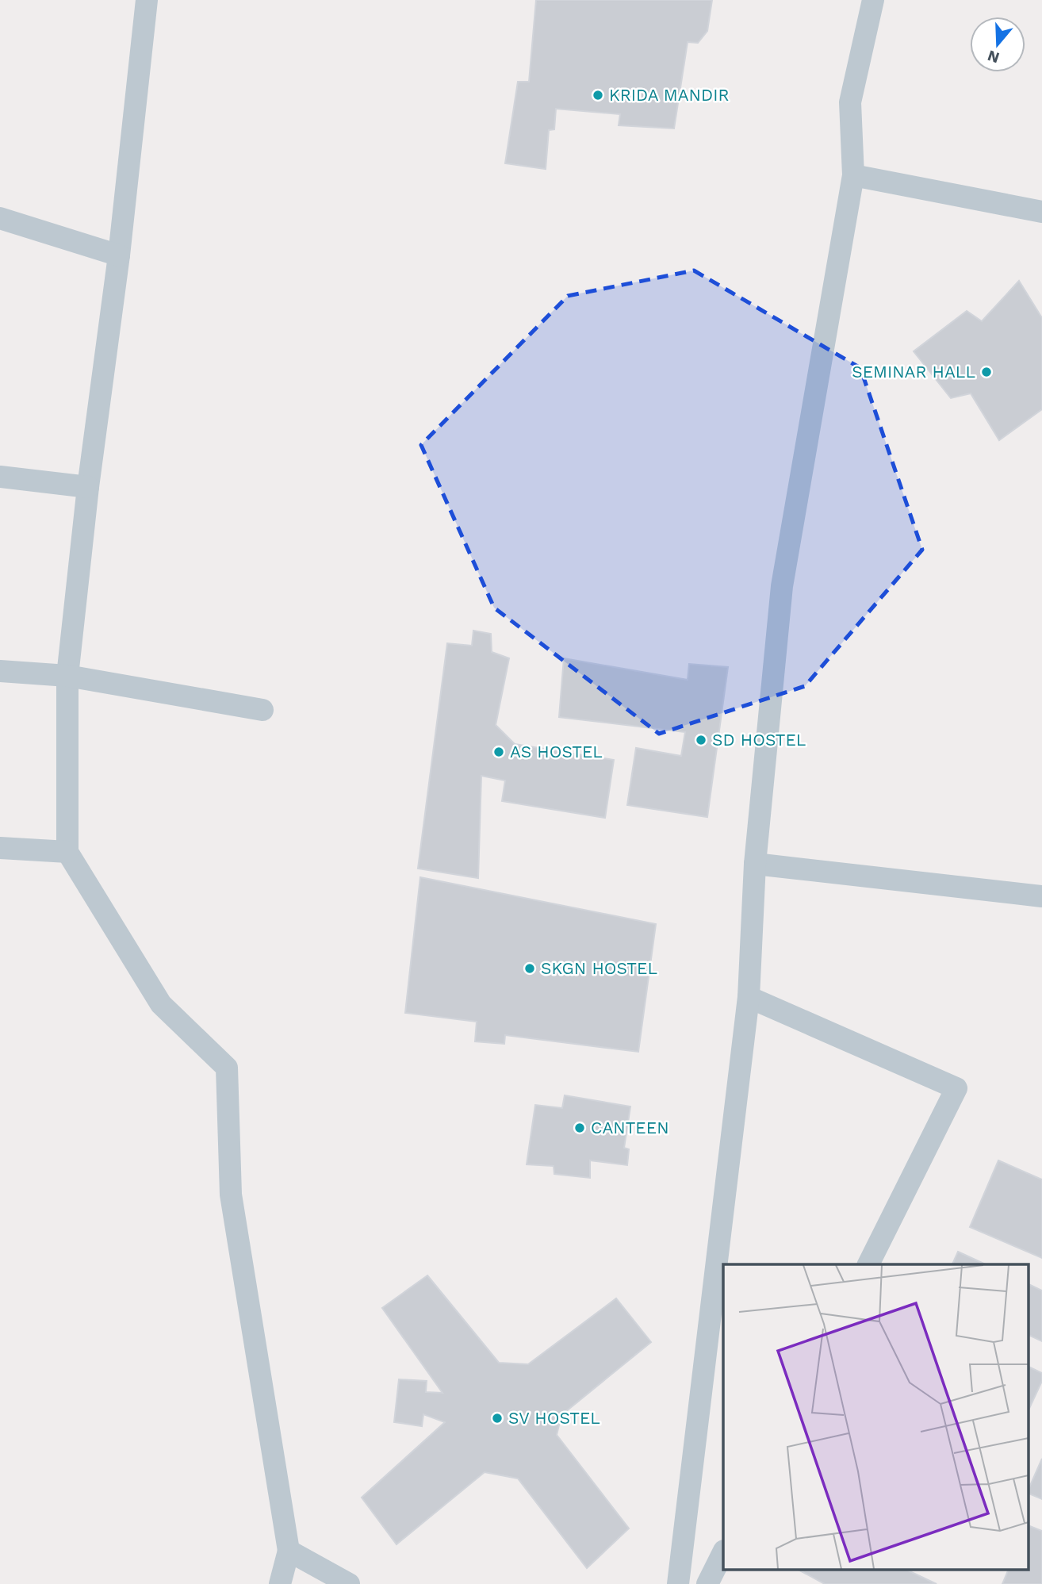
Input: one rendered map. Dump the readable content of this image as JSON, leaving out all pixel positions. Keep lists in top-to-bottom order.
{
  "places": [
    "KRIDA MANDIR",
    "SEMINAR HALL",
    "SD HOSTEL",
    "AS HOSTEL",
    "SKGN HOSTEL",
    "CANTEEN",
    "SV HOSTEL"
  ],
  "north": "bottom"
}
